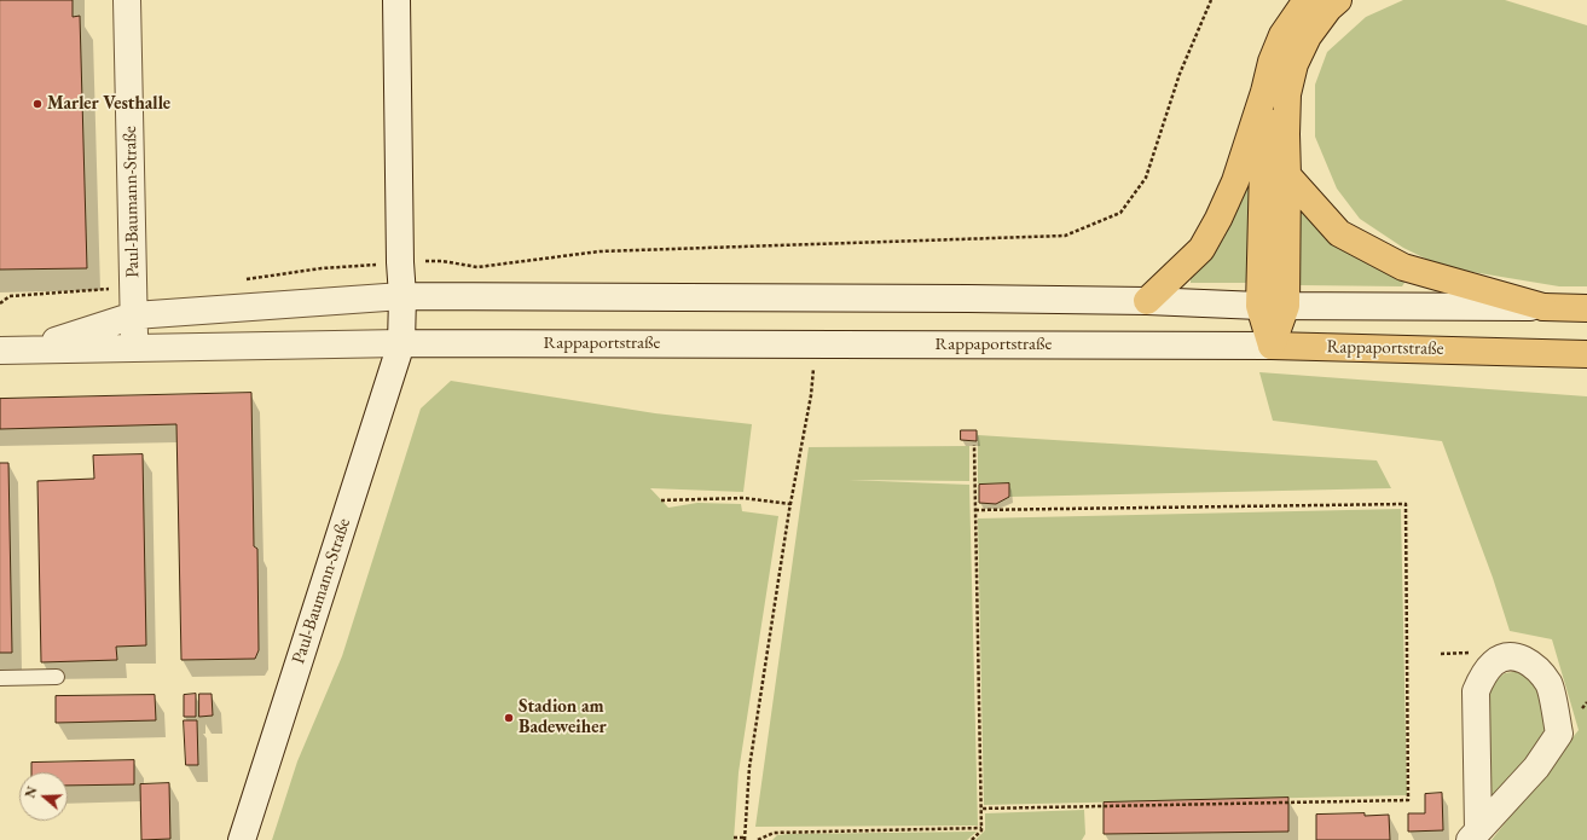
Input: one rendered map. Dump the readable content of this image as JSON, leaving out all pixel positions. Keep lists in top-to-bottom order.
{
  "streets": {
    "main road": ["Paul-Baumann-Straße", "Rappaportstraße"]
  },
  "crossings": [
    ["Paul-Baumann-Straße", "Rappaportstraße"]
  ],
  "places": ["Marler Vesthalle", "Stadion am Badeweiher"],
  "north": "left"
}
